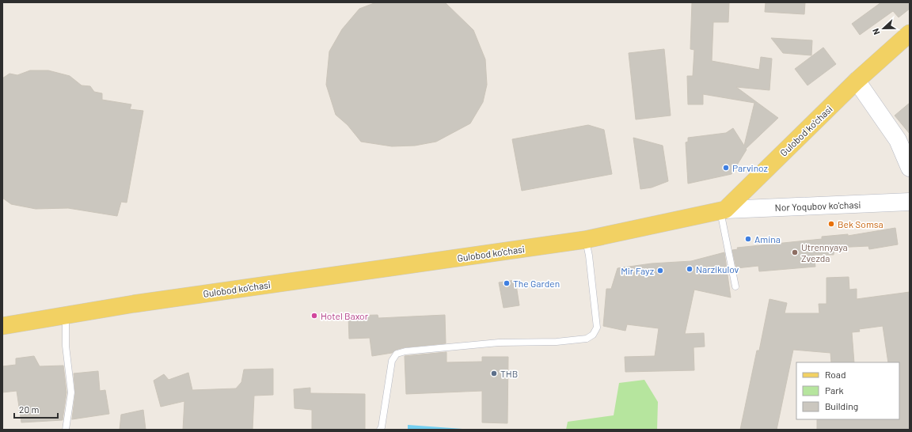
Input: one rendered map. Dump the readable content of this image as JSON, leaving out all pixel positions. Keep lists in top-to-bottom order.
{
  "streets": {
    "main road": ["Gulobod ko'chasi", "Nor Yoqubov ko'chasi"]
  },
  "crossings": [
    ["Gulobod ko'chasi", "Nor Yoqubov ko'chasi"]
  ],
  "places": [
    "Parvinoz",
    "Bek Somsa",
    "Amina",
    "Utrennyaya Zvezda",
    "Narzikulov",
    "Mir Fayz",
    "The Garden",
    "Hotel Baxor",
    "THB"
  ],
  "legend": ["Road", "Park", "Building"],
  "scale_bar": "20 m",
  "north": "left"
}
